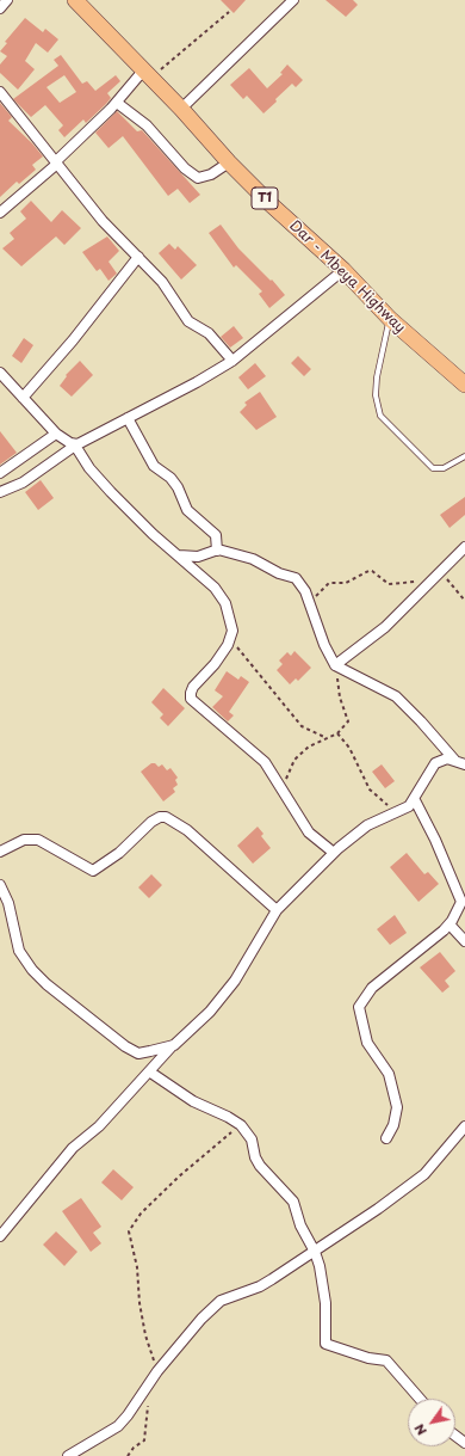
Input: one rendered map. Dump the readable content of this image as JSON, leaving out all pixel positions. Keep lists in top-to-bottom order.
{
  "streets": {
    "highway": ["T1", "Dar - Mbeya Highway"]
  },
  "north": "bottom left"
}
